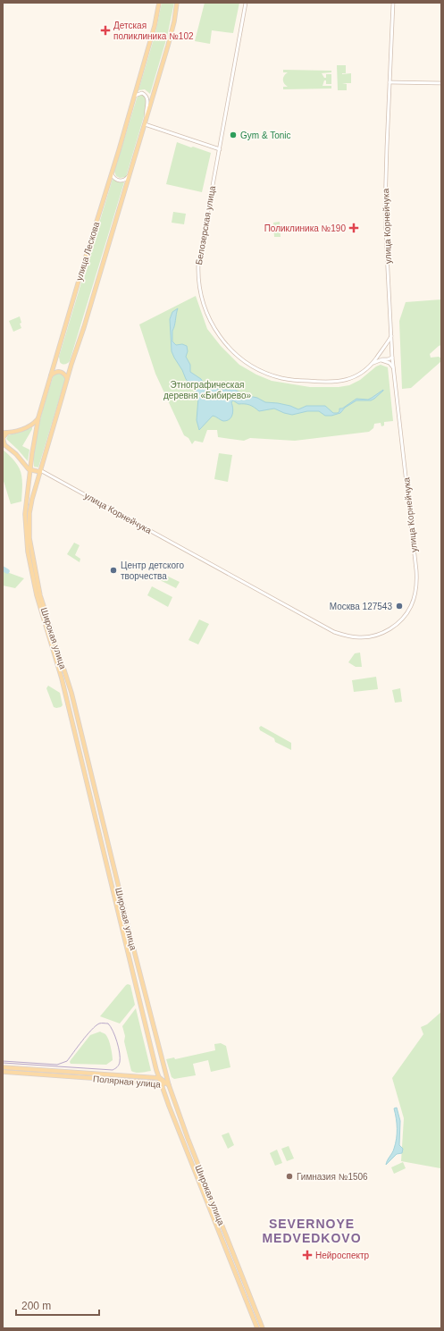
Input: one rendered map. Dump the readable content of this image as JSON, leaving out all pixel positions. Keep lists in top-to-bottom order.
{
  "streets": {
    "main road": ["улица Лескова", "Широкая улица", "Полярная улица"],
    "street": ["Белозерская улица", "улица Корнейчука"]
  },
  "crossings": [
    ["Белозерская улица", "улица Корнейчука"],
    ["улица Корнейчука", "улица Лескова"],
    ["улица Лескова", "Широкая улица"],
    ["Широкая улица", "Полярная улица"]
  ],
  "districts": ["SEVERNOYE MEDVEDKOVO"],
  "parks": ["Этнографическая деревня «Бибирево»"],
  "places": {
    "health": ["Детская поликлиника №102", "Поликлиника №190", "Нейроcпектр"],
    "other": [
      "Gym & Tonic",
      "Центр детского творчества",
      "Москва 127543",
      "Гимназия №1506"
    ]
  },
  "scale_bar": "200 m"
}
